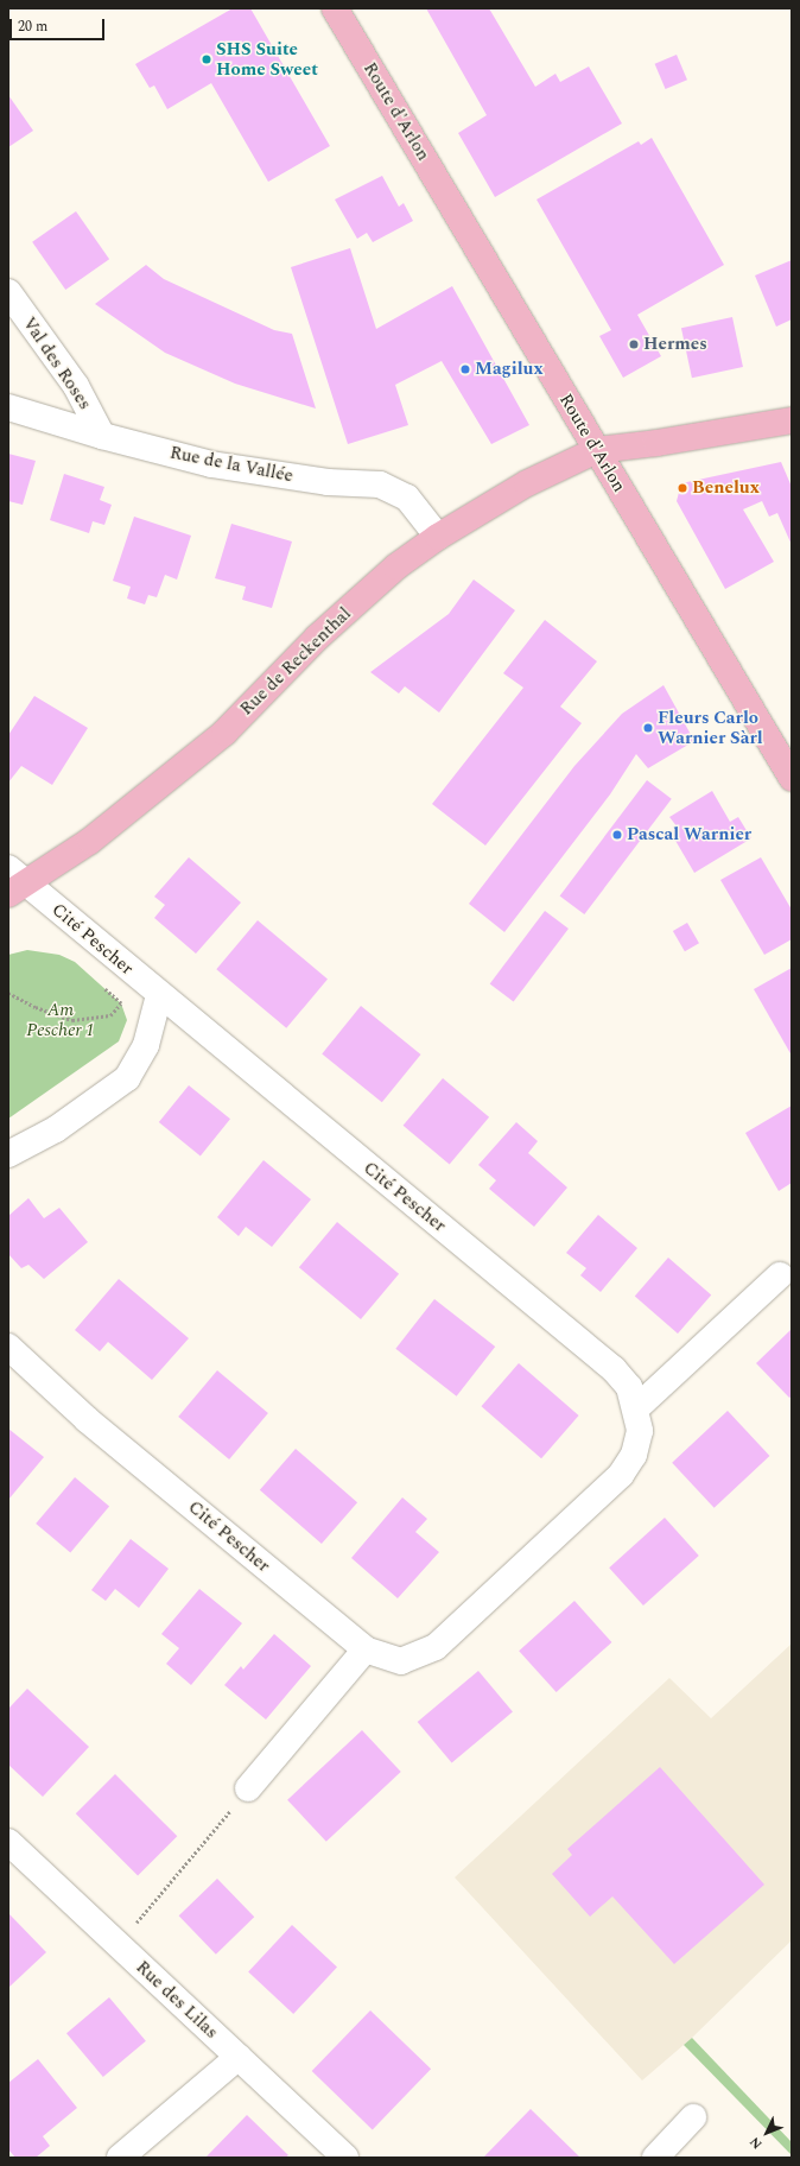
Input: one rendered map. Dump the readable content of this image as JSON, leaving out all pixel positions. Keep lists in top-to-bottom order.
{
  "streets": {
    "main road": ["Route d'Arlon", "Rue de Reckenthal"],
    "street": [
      "Val des Roses",
      "Rue de la Vallée",
      "Cité Pescher",
      "Rue des Lilas"
    ]
  },
  "crossings": [
    ["Route d'Arlon", "Rue de Reckenthal"],
    ["Val des Roses", "Rue de la Vallée"],
    ["Rue de la Vallée", "Rue de Reckenthal"],
    ["Rue de Reckenthal", "Cité Pescher"]
  ],
  "parks": ["Am Pescher 1"],
  "places": [
    "SHS Suite Home Sweet",
    "Hermes",
    "Magilux",
    "Benelux",
    "Fleurs Carlo Warnier Sàrl",
    "Pascal Warnier"
  ],
  "scale_bar": "20 m",
  "north": "bottom left"
}
